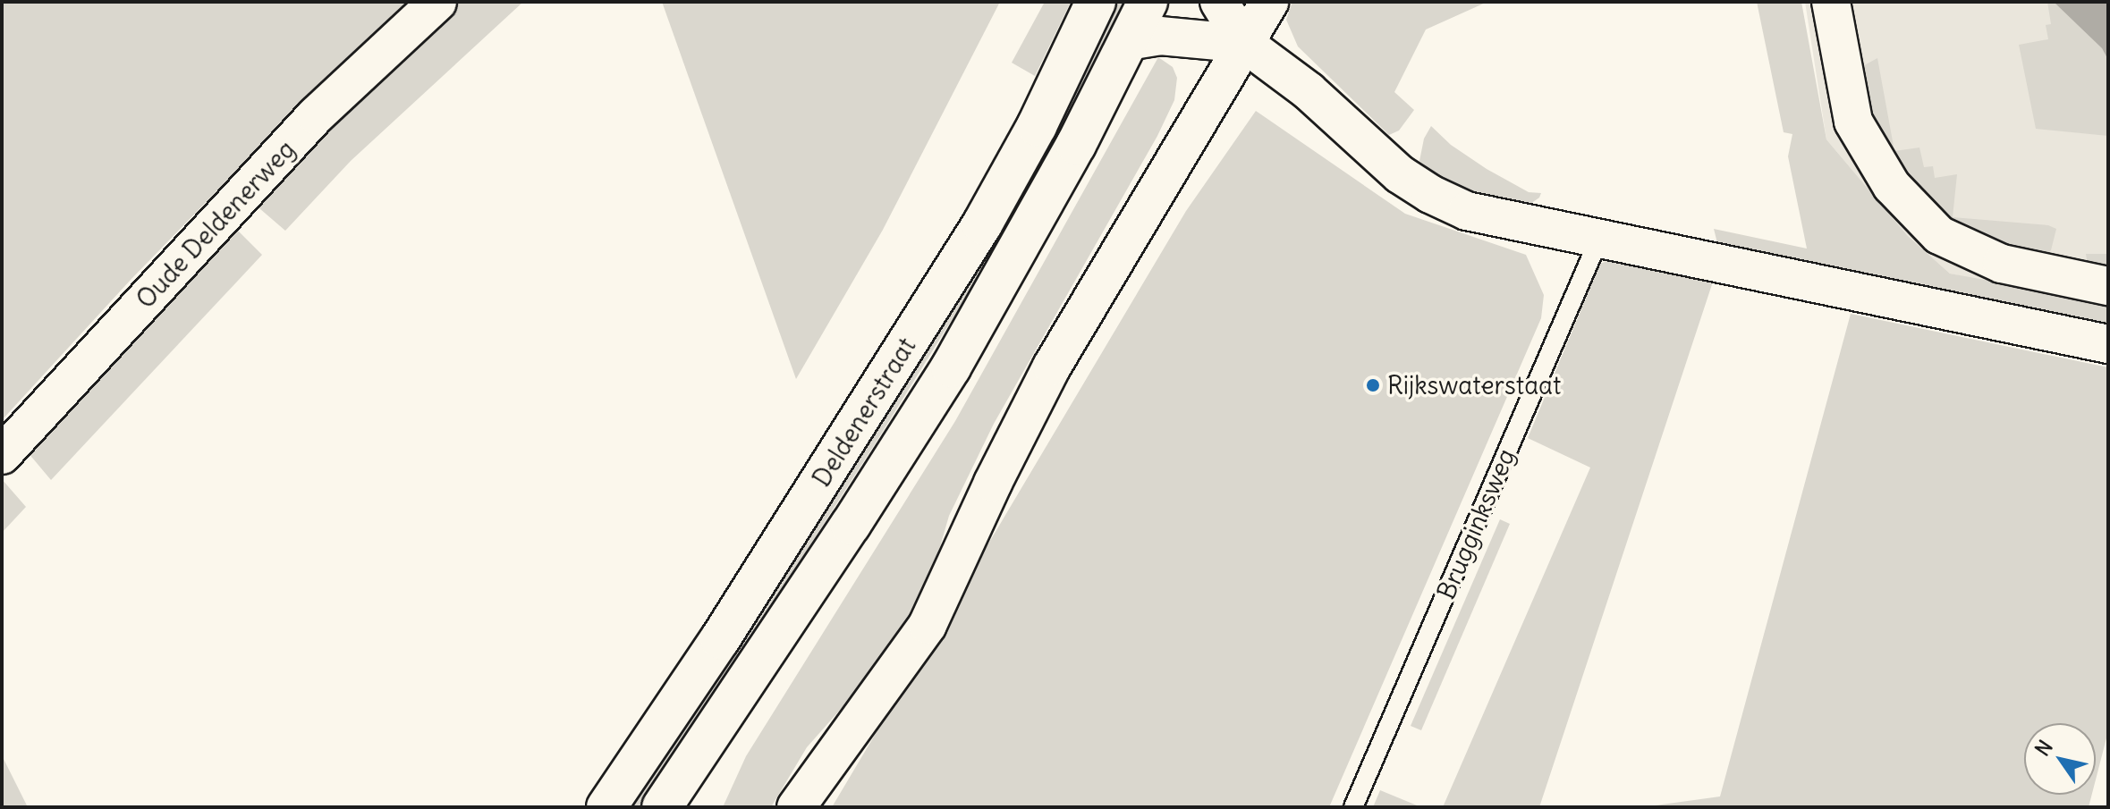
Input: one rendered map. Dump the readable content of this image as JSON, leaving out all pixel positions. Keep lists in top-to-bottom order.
{
  "streets": {
    "main road": ["Deldenerstraat"],
    "street": ["Oude Deldenerweg"],
    "lane": ["Brugginksweg"]
  },
  "places": ["Rijkswaterstaat"],
  "north": "top left"
}
